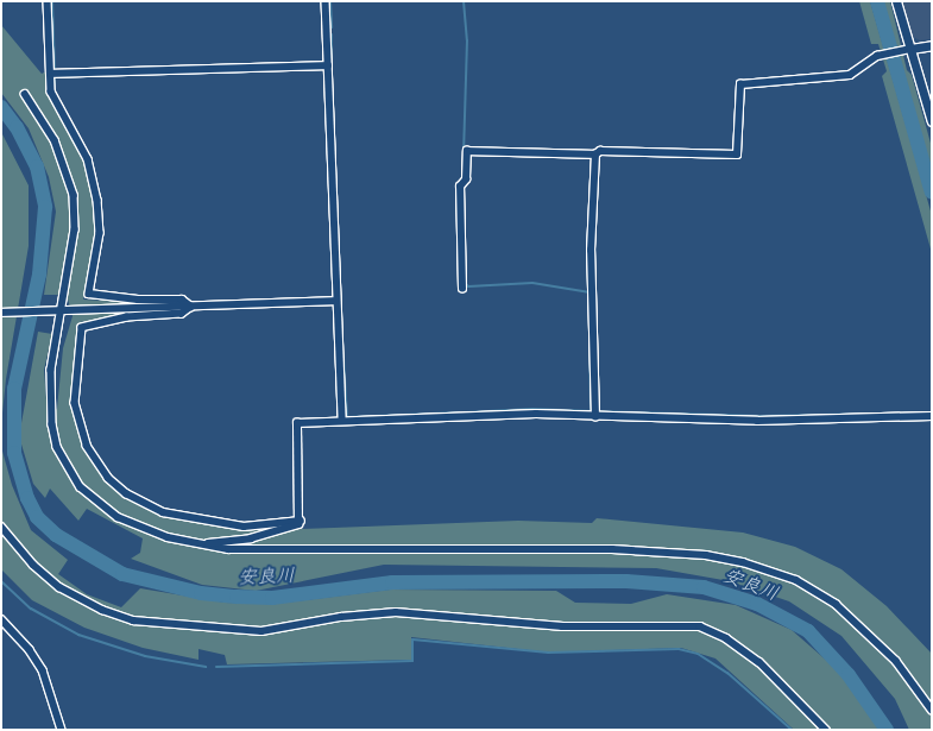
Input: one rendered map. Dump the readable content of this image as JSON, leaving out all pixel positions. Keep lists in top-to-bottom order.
{
  "water": ["安良川"]
}
